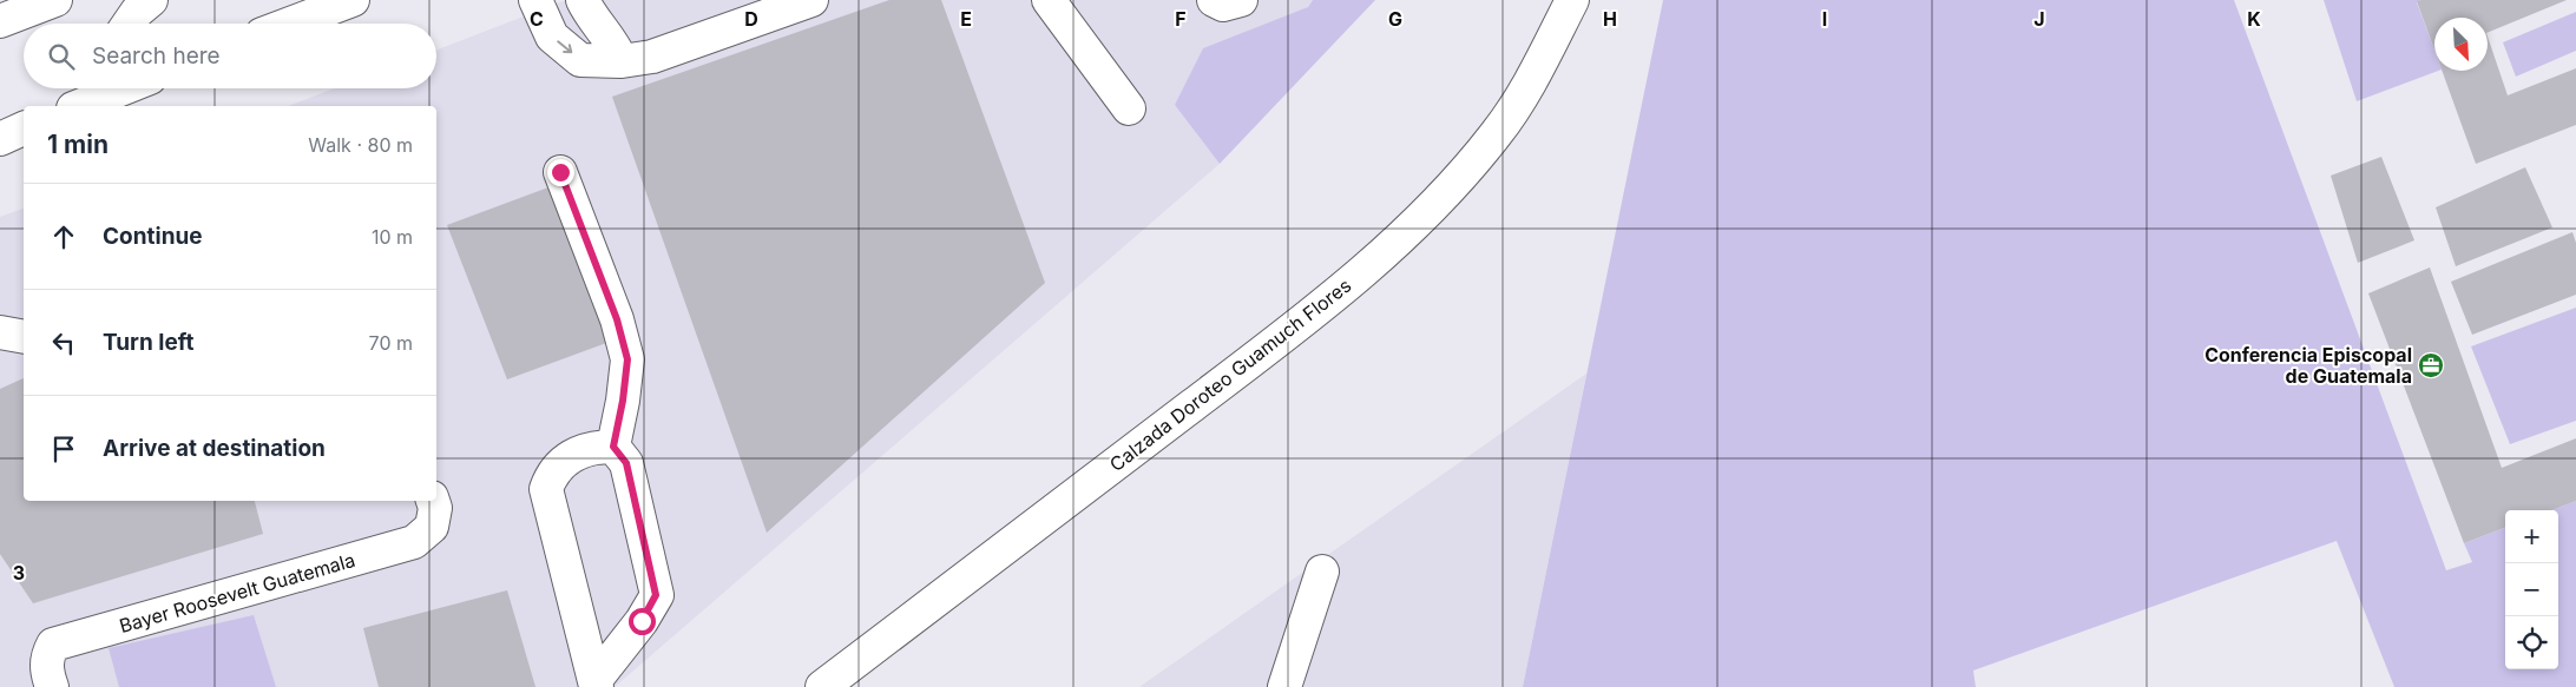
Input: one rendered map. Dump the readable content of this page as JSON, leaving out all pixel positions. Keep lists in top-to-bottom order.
{
  "streets": {
    "main road": ["Calzada Doroteo Guamuch Flores", "Bayer Roosevelt Guatemala"]
  },
  "places": {
    "office": ["Conferencia Episcopal de Guatemala"]
  },
  "north": "bottom right",
  "page": {
    "search": "Search here",
    "heading": ["1 min", "Walk · 80 m"],
    "list": [
      ["Continue", "10 m"],
      ["Turn left", "70 m"],
      "Arrive at destination"
    ],
    "map_buttons": ["+", "−"]
  },
  "grid": {
    "columns": [
      "C",
      "D",
      "E",
      "F",
      "G",
      "H",
      "I",
      "J",
      "K"
    ],
    "rows": ["3"]
  }
}
